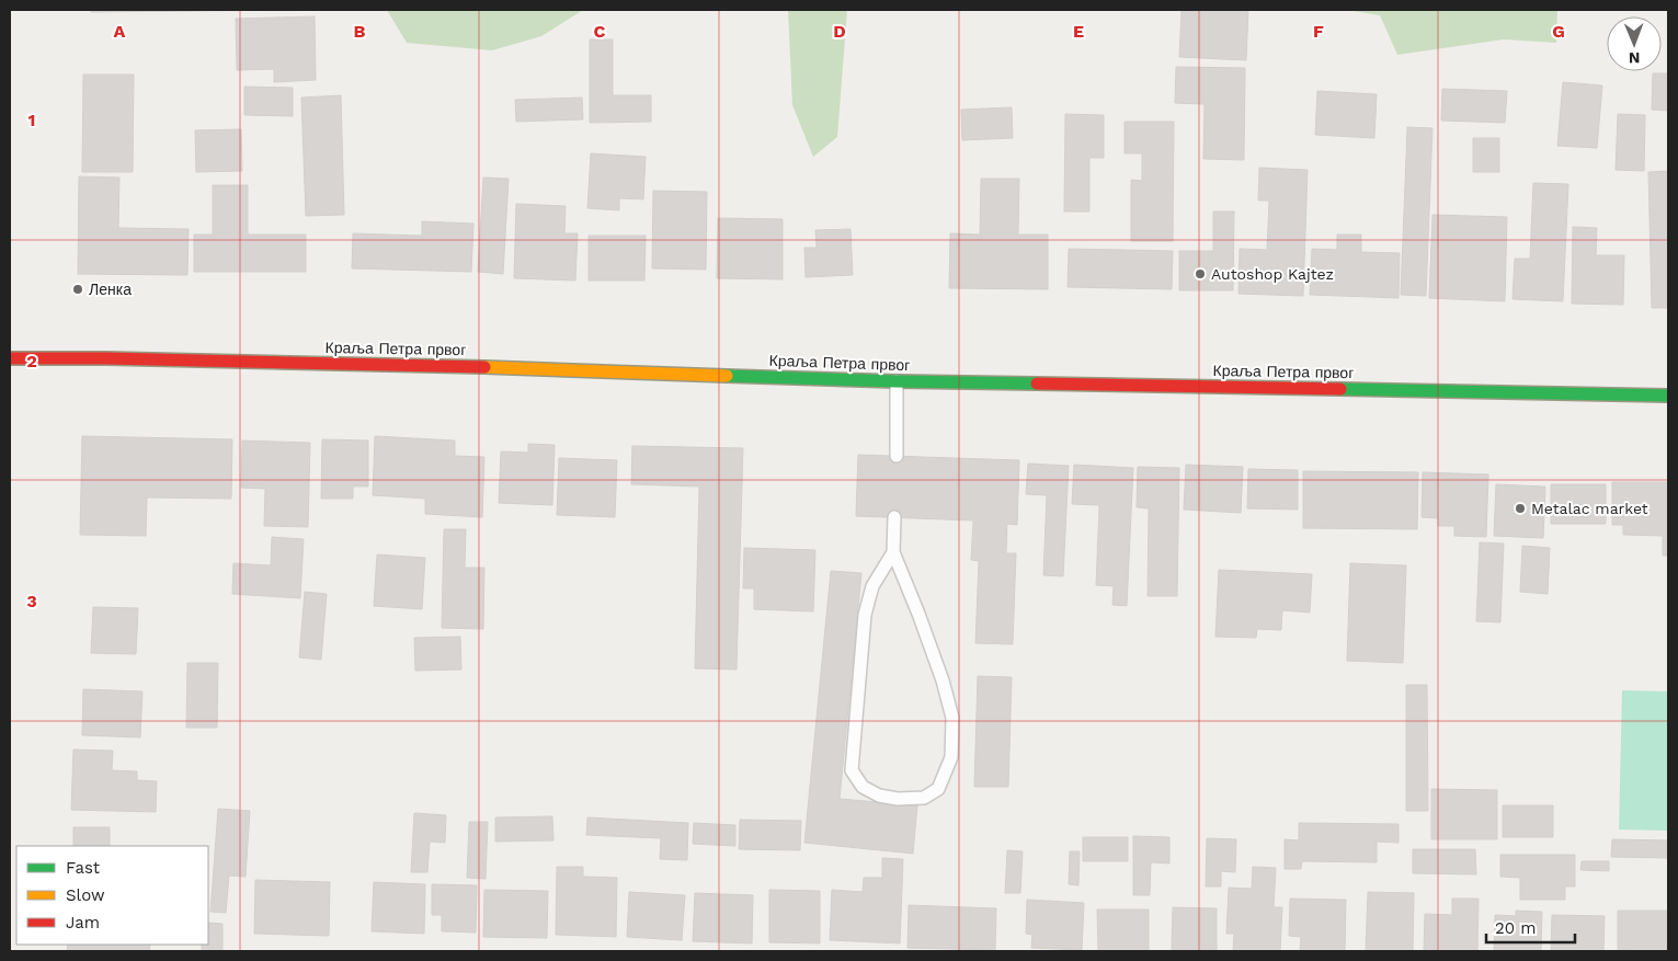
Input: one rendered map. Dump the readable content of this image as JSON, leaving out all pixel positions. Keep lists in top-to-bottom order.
{
  "streets": {
    "street": ["Краља Петра првог"]
  },
  "places": ["Autoshop Kajtez", "Ленка", "Metalac market"],
  "legend": ["Fast", "Slow", "Jam"],
  "scale_bar": "20 m",
  "north": "bottom",
  "grid": {
    "columns": [
      "A",
      "B",
      "C",
      "D",
      "E",
      "F",
      "G"
    ],
    "rows": ["1", "2", "3"]
  }
}
